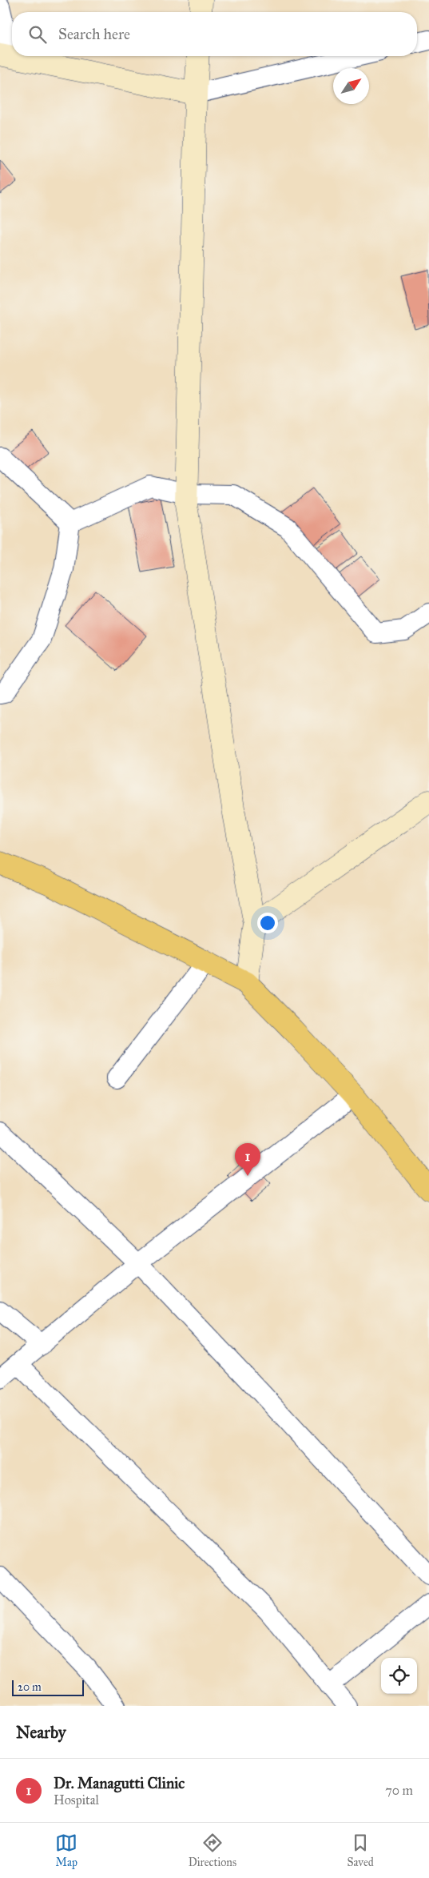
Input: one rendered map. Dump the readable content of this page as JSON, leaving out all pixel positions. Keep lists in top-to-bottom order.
{
  "scale_bar": "20 m",
  "north": "top right",
  "page": {
    "search": "Search here",
    "pins": "1",
    "scale": "20 m",
    "heading": "Nearby",
    "list": [
      {
        "mark": "1",
        "name": "Dr. Managutti Clinic",
        "note": "Hospital",
        "value": "70 m"
      }
    ],
    "nav": ["Map", "Directions", "Saved"]
  }
}
